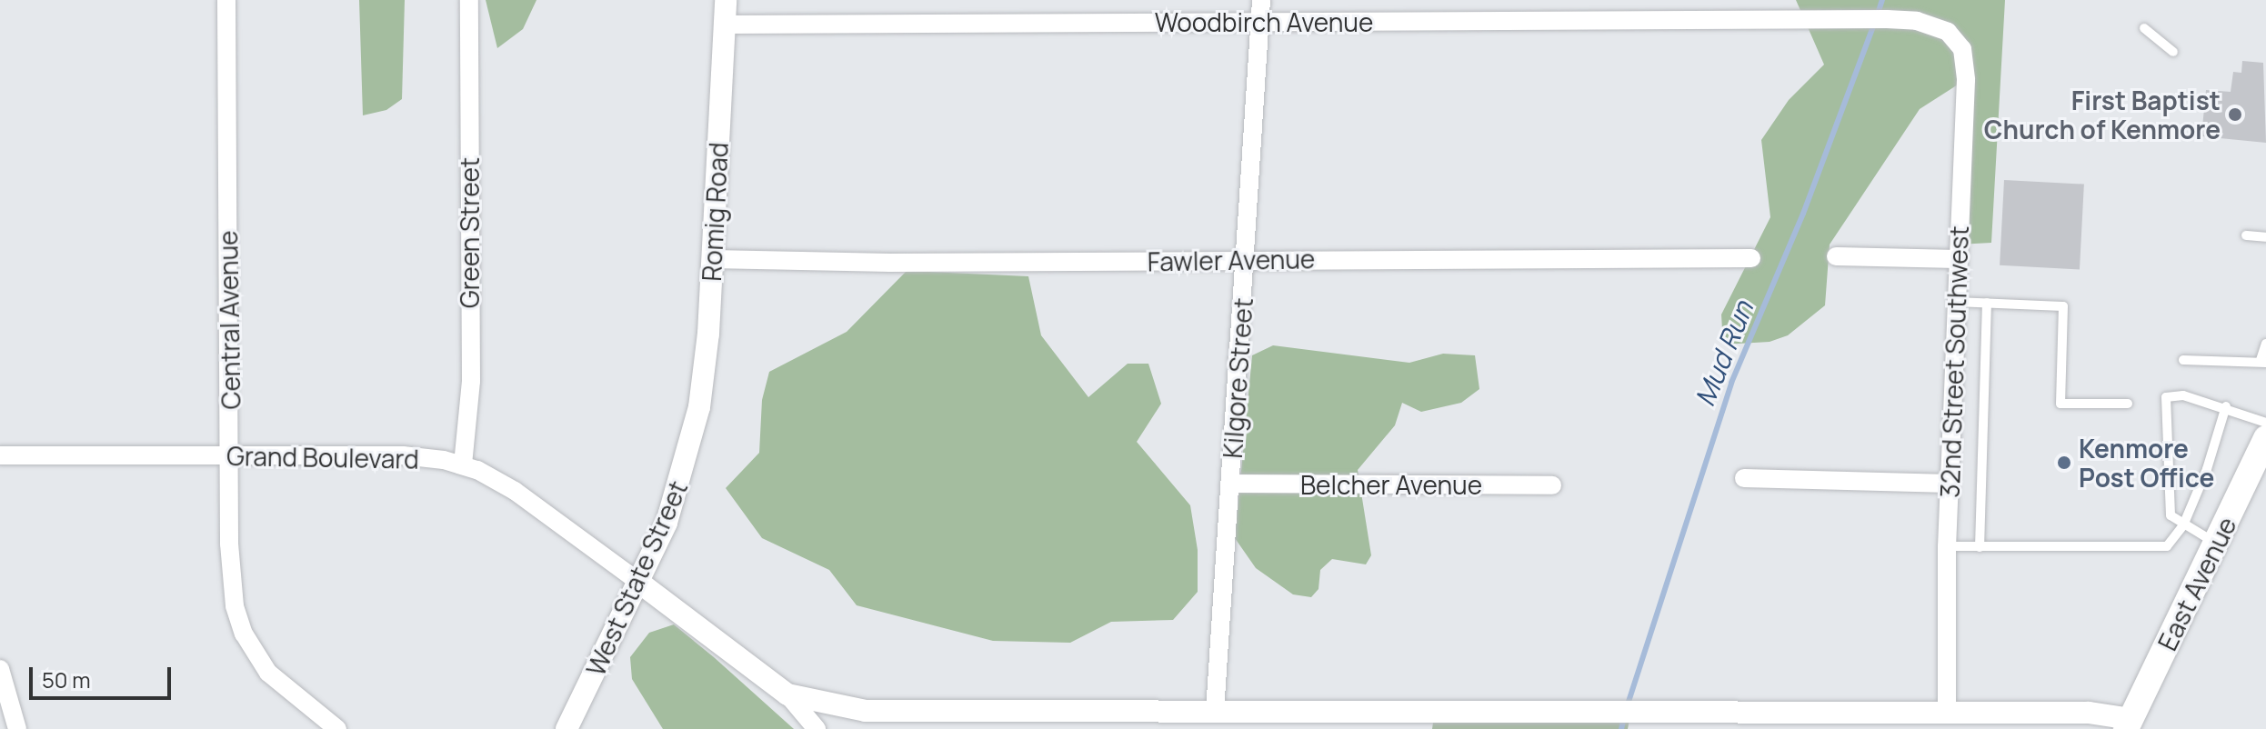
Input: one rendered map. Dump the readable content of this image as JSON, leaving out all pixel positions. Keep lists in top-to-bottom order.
{
  "streets": {
    "main road": ["East Avenue"],
    "street": [
      "Woodbirch Avenue",
      "Romig Road",
      "Green Street",
      "Fawler Avenue",
      "Central Avenue",
      "32nd Street Southwest",
      "Kilgore Street",
      "Grand Boulevard",
      "Belcher Avenue",
      "West State Street"
    ]
  },
  "crossings": [
    ["Woodbirch Avenue", "Romig Road"],
    ["Woodbirch Avenue", "32nd Street Southwest"],
    ["Woodbirch Avenue", "Kilgore Street"],
    ["Romig Road", "Fawler Avenue"],
    ["Romig Road", "West State Street"],
    ["Green Street", "Grand Boulevard"],
    ["Fawler Avenue", "Kilgore Street"],
    ["Central Avenue", "Grand Boulevard"],
    ["Kilgore Street", "Belcher Avenue"],
    ["Grand Boulevard", "West State Street"]
  ],
  "water": ["Mud Run"],
  "places": ["First Baptist Church of Kenmore", "Kenmore Post Office"],
  "scale_bar": "50 m"
}
